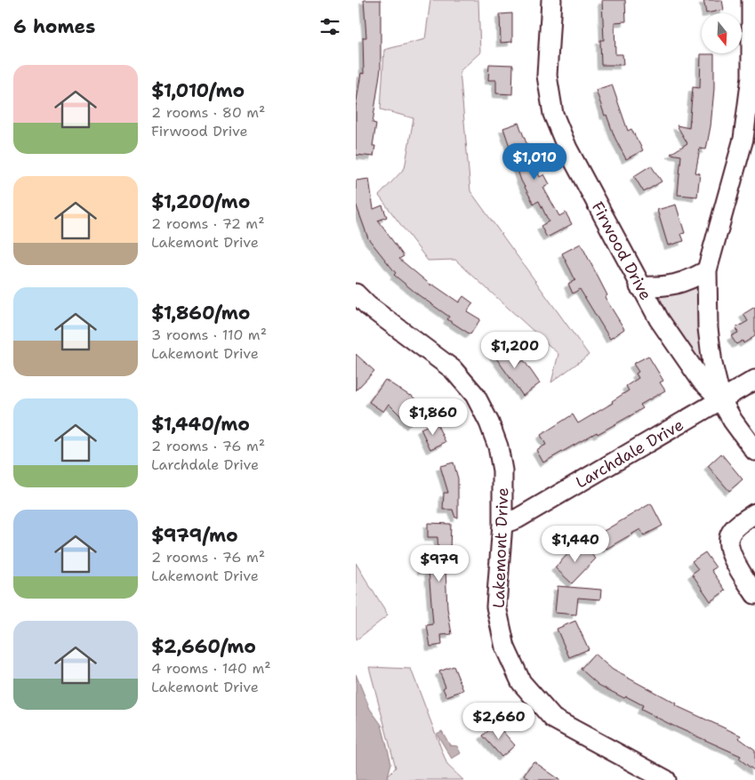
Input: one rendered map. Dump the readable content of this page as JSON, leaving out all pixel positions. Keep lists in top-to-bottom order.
{
  "streets": {
    "street": ["Firwood Drive", "Larchdale Drive", "Lakemont Drive"]
  },
  "crossings": [
    ["Firwood Drive", "Larchdale Drive"],
    ["Larchdale Drive", "Lakemont Drive"]
  ],
  "north": "bottom",
  "page": {
    "heading": "6 homes",
    "list": [
      {
        "name": "$1,010/mo",
        "note": "2 rooms · 80 m² · Firwood Drive"
      },
      {
        "name": "$1,200/mo",
        "note": "2 rooms · 72 m² · Lakemont Drive"
      },
      {
        "name": "$1,860/mo",
        "note": "3 rooms · 110 m² · Lakemont Drive"
      },
      {
        "name": "$1,440/mo",
        "note": "2 rooms · 76 m² · Larchdale Drive"
      },
      {
        "name": "$979/mo",
        "note": "2 rooms · 76 m² · Lakemont Drive"
      },
      {
        "name": "$2,660/mo",
        "note": "4 rooms · 140 m² · Lakemont Drive"
      }
    ],
    "price": [
      "$1,010",
      "$1,200",
      "$1,860",
      "$1,440",
      "$979",
      "$2,660"
    ]
  }
}
